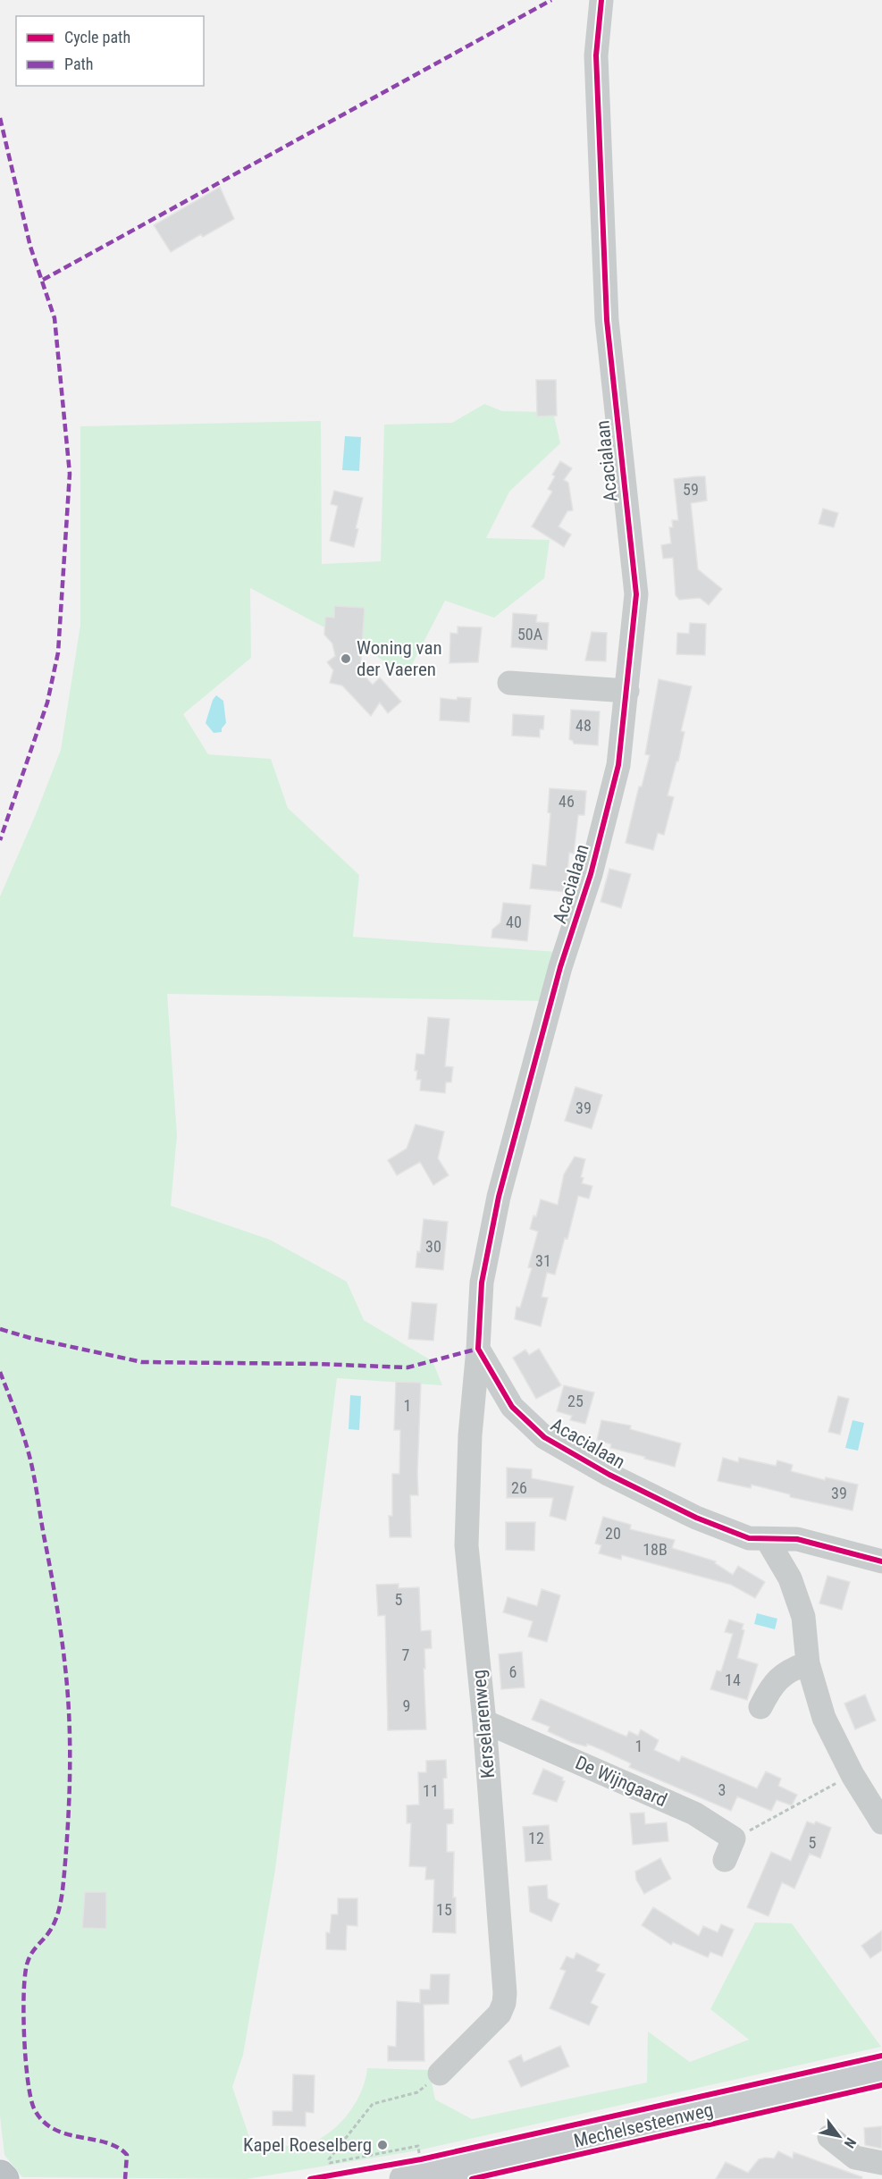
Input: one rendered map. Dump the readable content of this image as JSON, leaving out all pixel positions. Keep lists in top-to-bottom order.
{
  "streets": {
    "main road": ["Mechelsesteenweg"],
    "street": ["Acacialaan", "Kerselarenweg", "De Wijngaard"]
  },
  "crossings": [
    ["Acacialaan", "Kerselarenweg"],
    ["Kerselarenweg", "De Wijngaard"]
  ],
  "places": ["Woning van der Vaeren", "Kapel Roeselberg"],
  "house_numbers": [
    "59",
    "50A",
    "48",
    "46",
    "40",
    "39",
    "30",
    "31",
    "25",
    "1",
    "26",
    "39",
    "20",
    "18B",
    "5",
    "7",
    "6",
    "14",
    "9",
    "1",
    "3",
    "11",
    "12",
    "5",
    "15"
  ],
  "legend": ["Cycle path", "Path"],
  "north": "bottom right"
}
